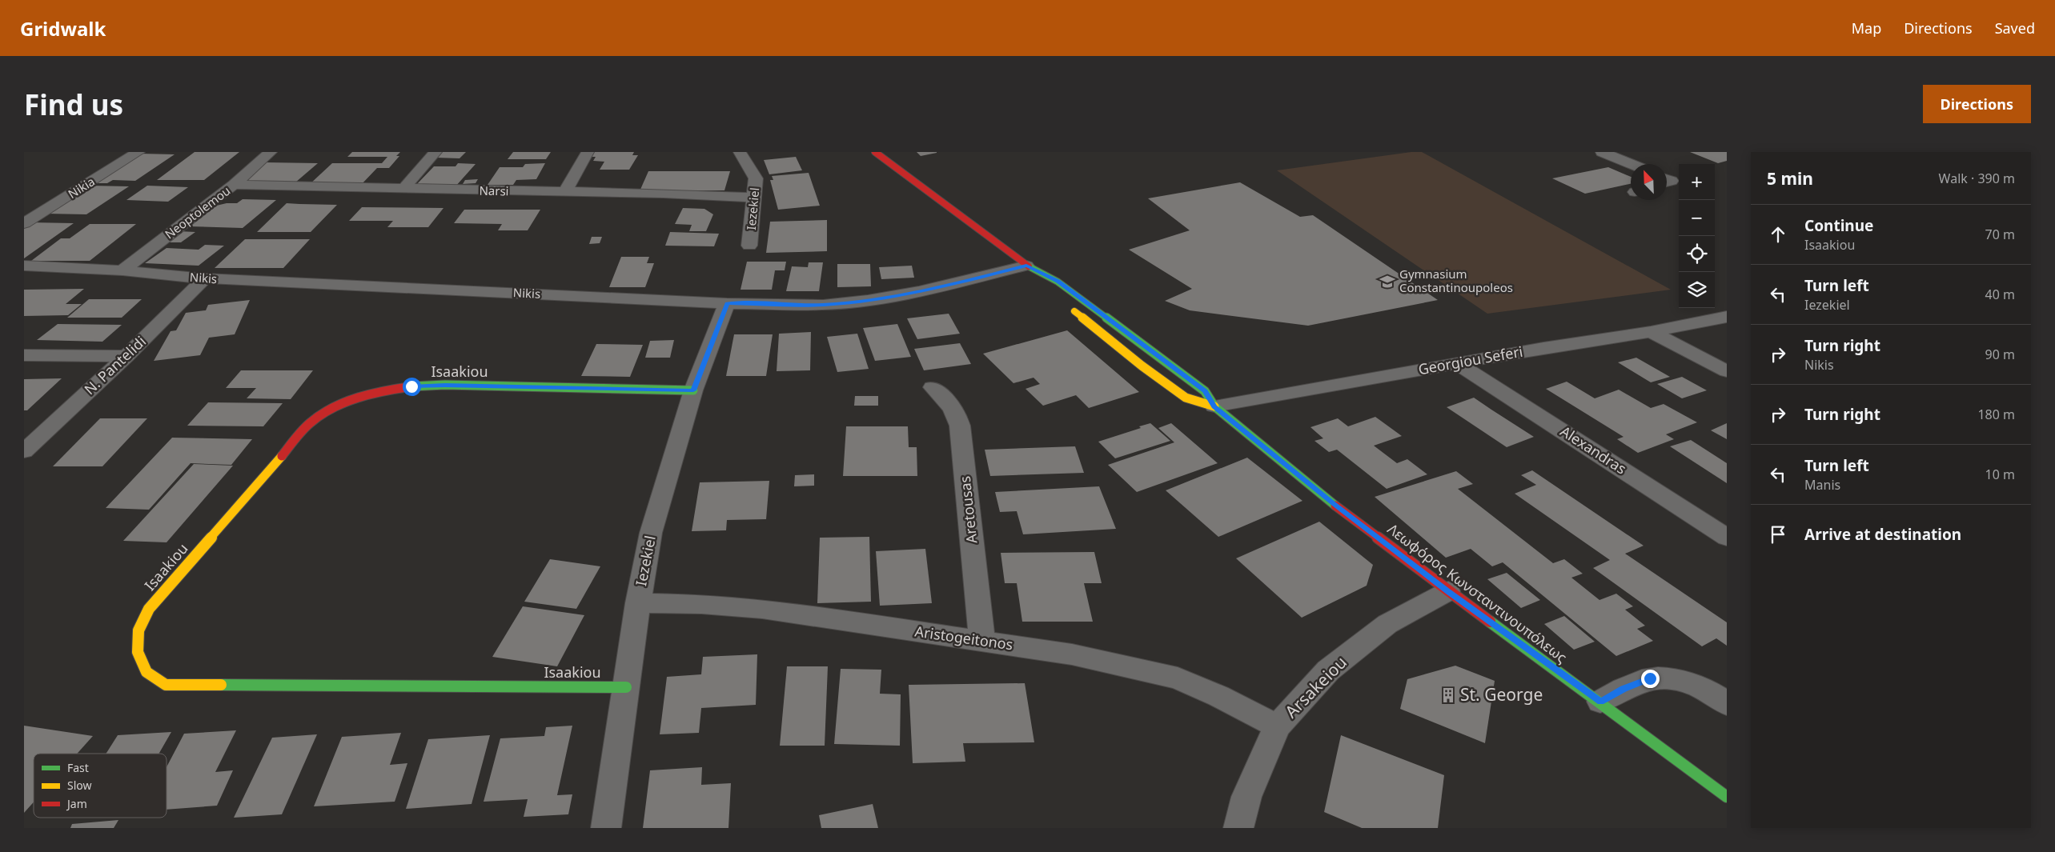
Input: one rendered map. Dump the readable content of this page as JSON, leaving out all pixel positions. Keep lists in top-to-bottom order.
{
  "streets": {
    "street": [
      "Nikia",
      "Narsi",
      "Iezekiel",
      "Neoptolemou",
      "Nikis",
      "Georgiou Seferi",
      "N. Pantelidi",
      "Isaakiou",
      "Alexandras",
      "Aretousas",
      "Λεωφόρος Κωνσταντινουπόλεως",
      "Aristogeitonos",
      "Arsakeiou"
    ]
  },
  "crossings": [
    ["Narsi", "Iezekiel"],
    ["Narsi", "Neoptolemou"],
    ["Iezekiel", "Nikis"],
    ["Iezekiel", "Isaakiou"],
    ["Iezekiel", "Aristogeitonos"],
    ["Neoptolemou", "Nikis"],
    ["Nikis", "N. Pantelidi"],
    ["Nikis", "Λεωφόρος Κωνσταντινουπόλεως"],
    ["Georgiou Seferi", "Alexandras"],
    ["Georgiou Seferi", "Λεωφόρος Κωνσταντινουπόλεως"],
    ["Aretousas", "Aristogeitonos"],
    ["Λεωφόρος Κωνσταντινουπόλεως", "Arsakeiou"],
    ["Aristogeitonos", "Arsakeiou"]
  ],
  "places": {
    "school or university": ["Gymnasium Constantinoupoleos"],
    "building": ["St. George"]
  },
  "legend": ["Fast", "Slow", "Jam"],
  "north": "top left",
  "page": {
    "header": "Gridwalk",
    "nav": ["Map", "Directions", "Saved"],
    "buttons": "Directions",
    "title": "Find us",
    "heading": ["5 min", "Walk · 390 m"],
    "map_buttons": ["+", "−"],
    "list": [
      ["Continue", "Isaakiou", "70 m"],
      ["Turn left", "Iezekiel", "40 m"],
      ["Turn right", "Nikis", "90 m"],
      ["Turn right", "180 m"],
      ["Turn left", "Manis", "10 m"],
      "Arrive at destination"
    ]
  }
}
